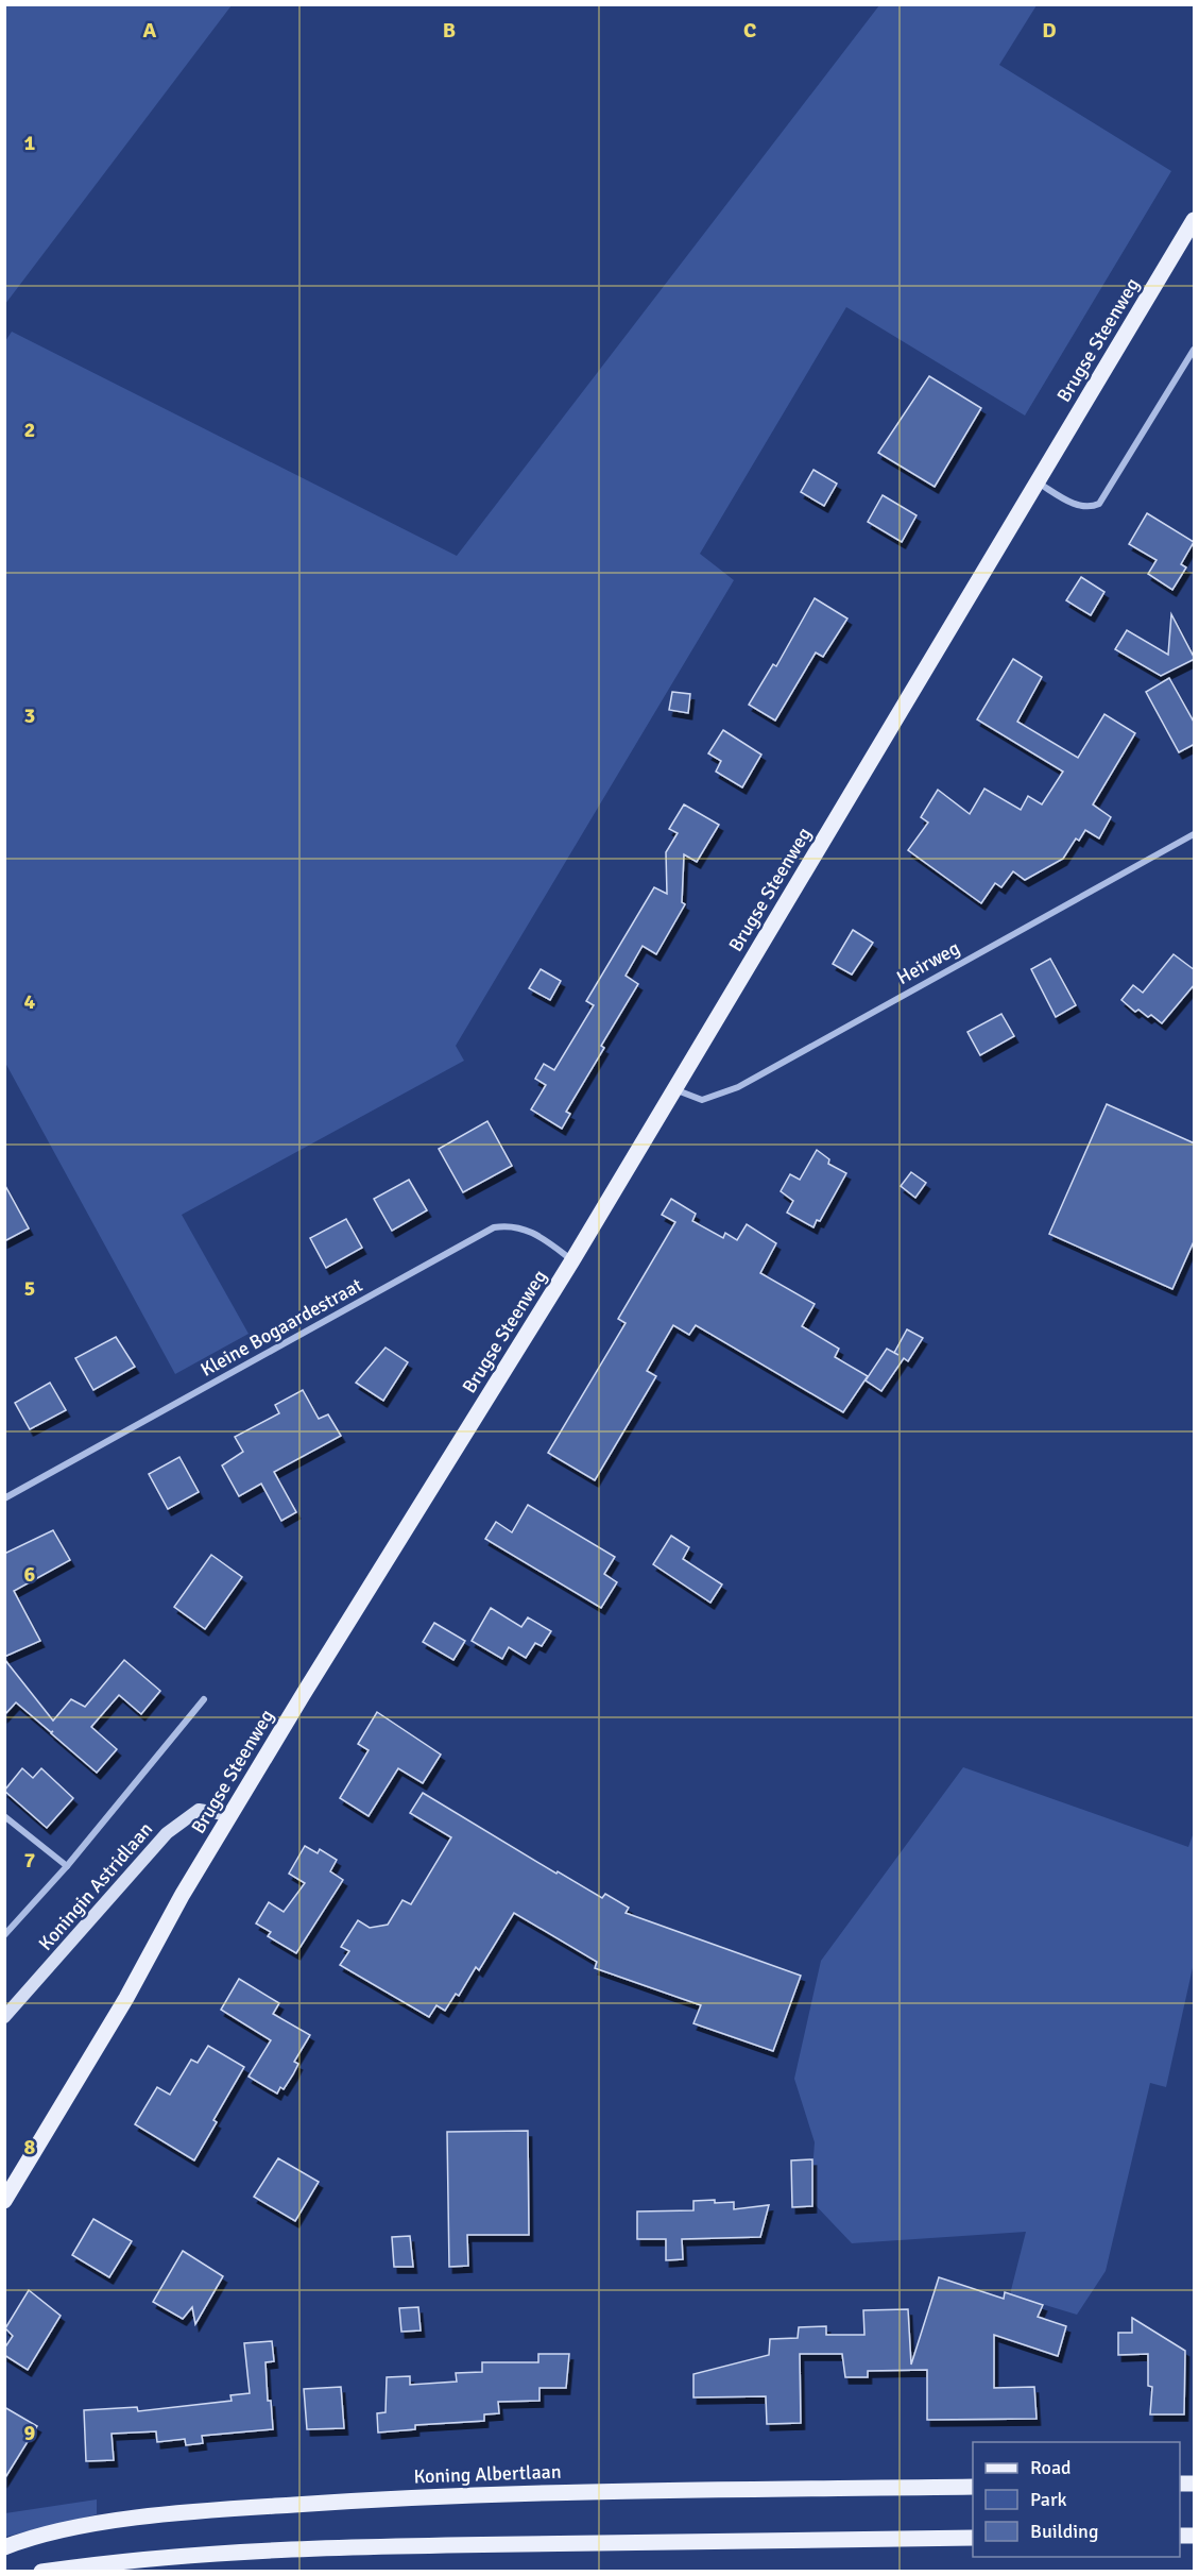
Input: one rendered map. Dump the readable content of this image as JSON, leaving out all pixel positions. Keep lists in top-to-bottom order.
{
  "streets": {
    "main road": ["Brugse Steenweg", "Koningin Astridlaan", "Koning Albertlaan"],
    "street": ["Heirweg", "Kleine Bogaardestraat"]
  },
  "crossings": [
    ["Brugse Steenweg", "Heirweg"],
    ["Brugse Steenweg", "Kleine Bogaardestraat"],
    ["Brugse Steenweg", "Koningin Astridlaan"]
  ],
  "legend": ["Road", "Park", "Building"],
  "grid": {
    "columns": [
      "A",
      "B",
      "C",
      "D"
    ],
    "rows": [
      "1",
      "2",
      "3",
      "4",
      "5",
      "6",
      "7",
      "8",
      "9"
    ]
  }
}
